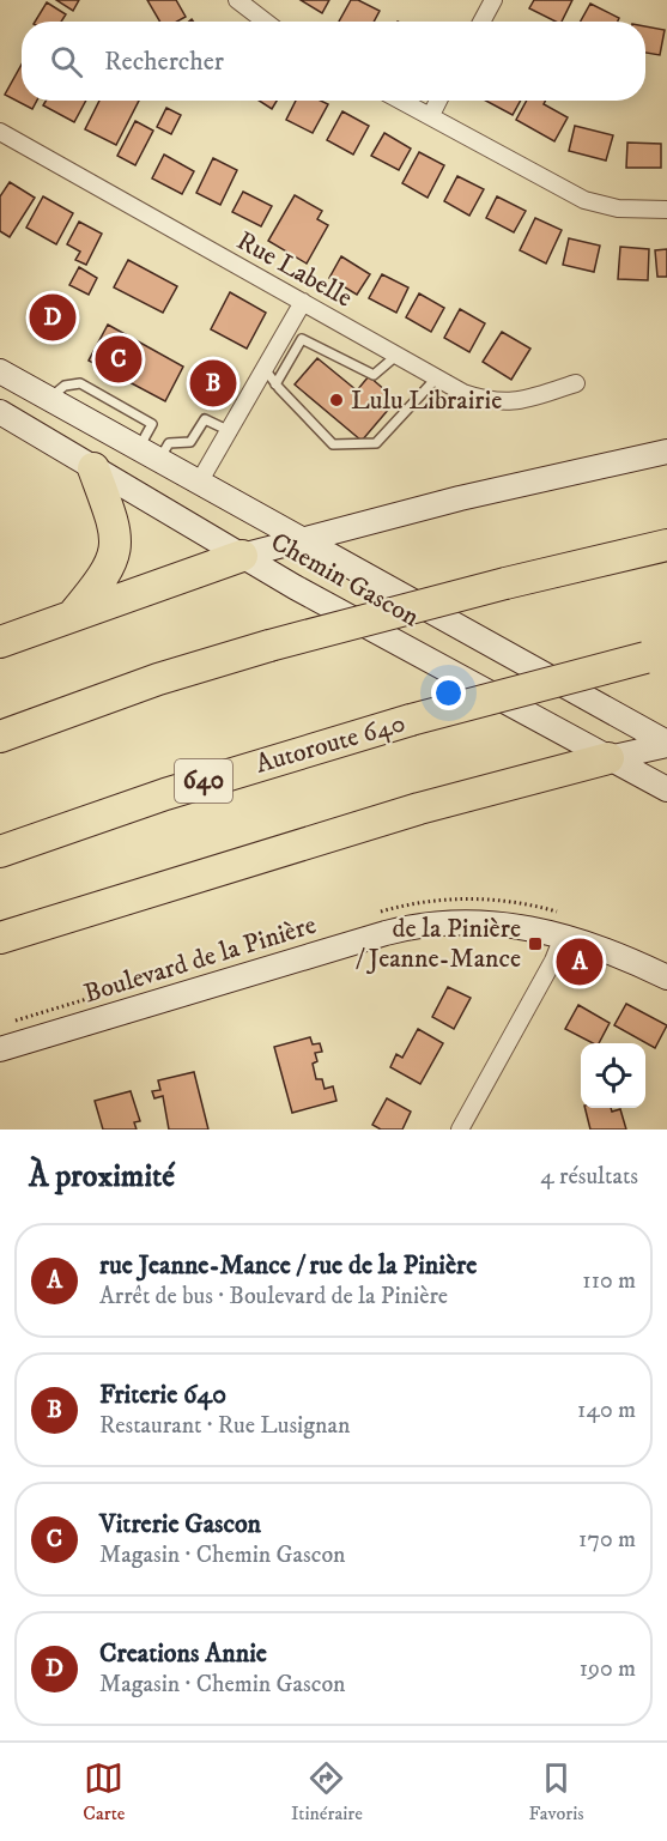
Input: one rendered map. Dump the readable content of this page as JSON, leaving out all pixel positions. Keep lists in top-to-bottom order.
{
  "streets": {
    "highway": ["Autoroute 640", "640"],
    "main road": ["Chemin Gascon", "Boulevard de la Pinière"],
    "street": ["Rue Labelle"]
  },
  "places": {
    "other": ["Lulu Librairie"],
    "transit": ["de la Pinière / Jeanne-Mance"]
  },
  "page": {
    "search": "Rechercher",
    "pins": [
      "D",
      "C",
      "B",
      "A"
    ],
    "heading": ["À proximité", "4 résultats"],
    "list": [
      {
        "mark": "A",
        "name": "rue Jeanne-Mance / rue de la Pinière",
        "note": "Arrêt de bus · Boulevard de la Pinière",
        "value": "110 m"
      },
      {
        "mark": "B",
        "name": "Friterie 640",
        "note": "Restaurant · Rue Lusignan",
        "value": "140 m"
      },
      {
        "mark": "C",
        "name": "Vitrerie Gascon",
        "note": "Magasin · Chemin Gascon",
        "value": "170 m"
      },
      {
        "mark": "D",
        "name": "Creations Annie",
        "note": "Magasin · Chemin Gascon",
        "value": "190 m"
      }
    ],
    "nav": ["Carte", "Itinéraire", "Favoris"]
  }
}
